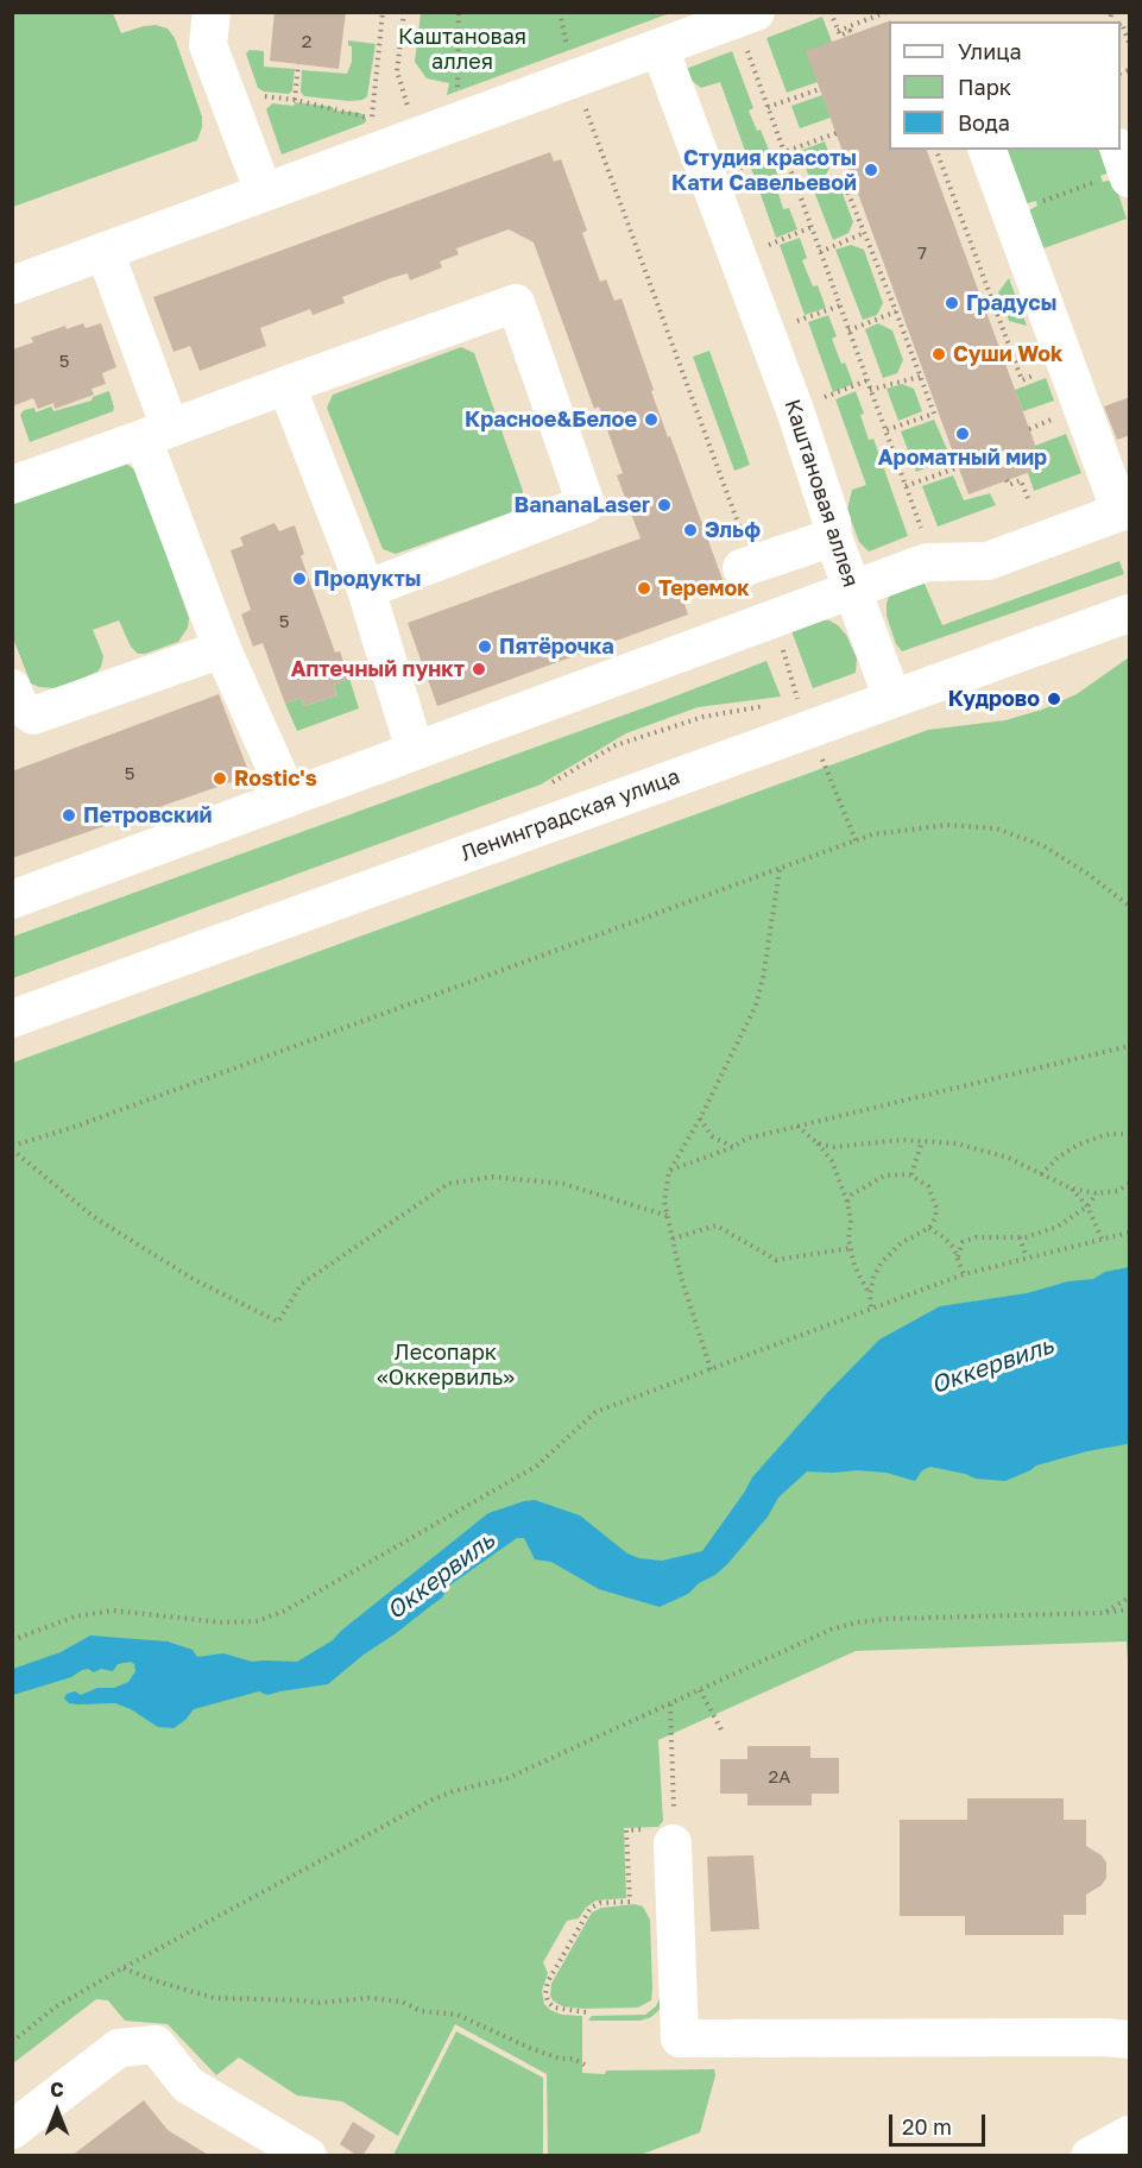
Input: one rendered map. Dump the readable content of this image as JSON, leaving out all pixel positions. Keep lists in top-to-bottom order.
{
  "streets": {
    "street": ["Каштановая аллея", "Ленинградская улица"]
  },
  "crossings": [
    ["Каштановая аллея", "Ленинградская улица"]
  ],
  "water": ["Оккервиль"],
  "parks": ["Каштановая аллея", "Лесопарк «Оккервиль»"],
  "places": [
    "Студия красоты Кати Савельевой",
    "Градусы",
    "Суши Wok",
    "Красное&Белое",
    "Ароматный мир",
    "BananaLaser",
    "Эльф",
    "Продукты",
    "Теремок",
    "Пятёрочка",
    "Аптечный пункт",
    "Кудрово",
    "Rostic's",
    "Петровский"
  ],
  "house_numbers": [
    "2",
    "7",
    "5",
    "5",
    "5",
    "2А"
  ],
  "legend": ["Улица", "Парк", "Вода"],
  "scale_bar": "20 m",
  "north": "top"
}
